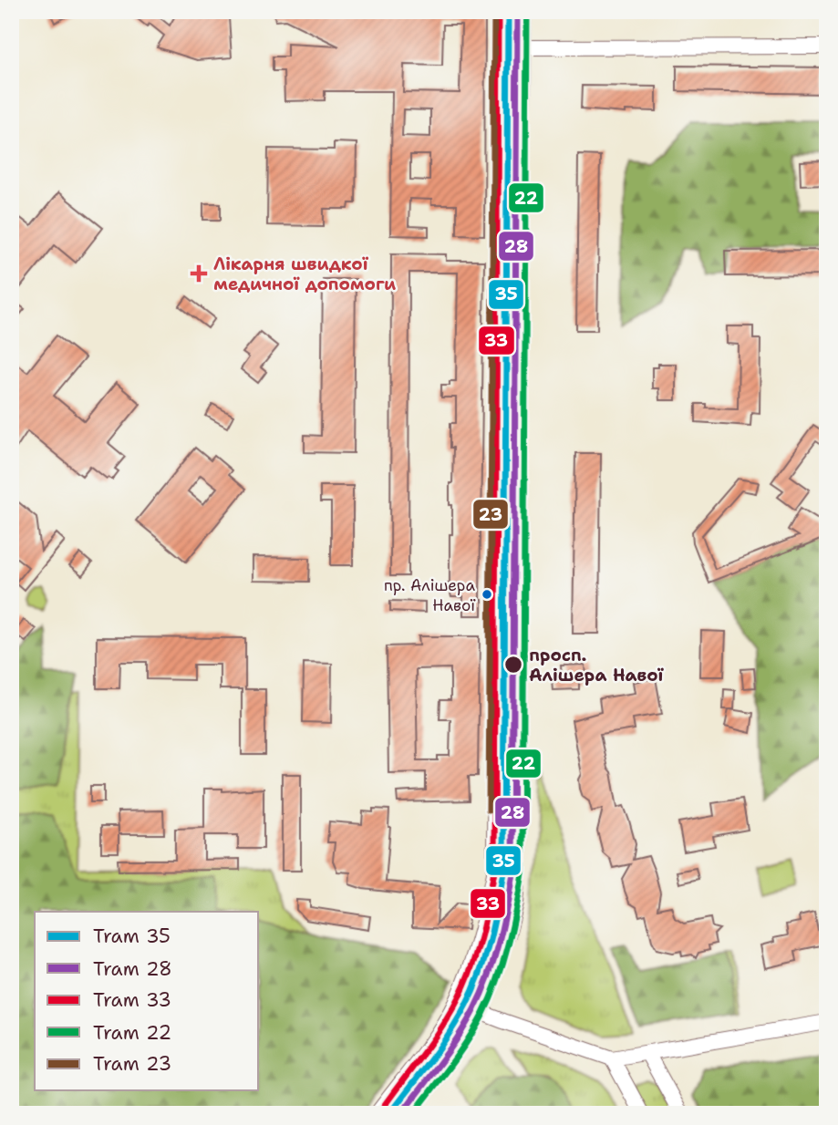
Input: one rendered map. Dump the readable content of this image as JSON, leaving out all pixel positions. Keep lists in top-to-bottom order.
{
  "places": {
    "health": ["Лікарня швидкої медичної допомоги"],
    "other": ["пр. Алішера Навої", "просп. Алішера Навої"]
  },
  "lines": [
    "tram line 35",
    "tram line 28",
    "tram line 33",
    "tram line 22",
    "tram line 23"
  ],
  "legend": [
    "Tram 35",
    "Tram 28",
    "Tram 33",
    "Tram 22",
    "Tram 23"
  ]
}
